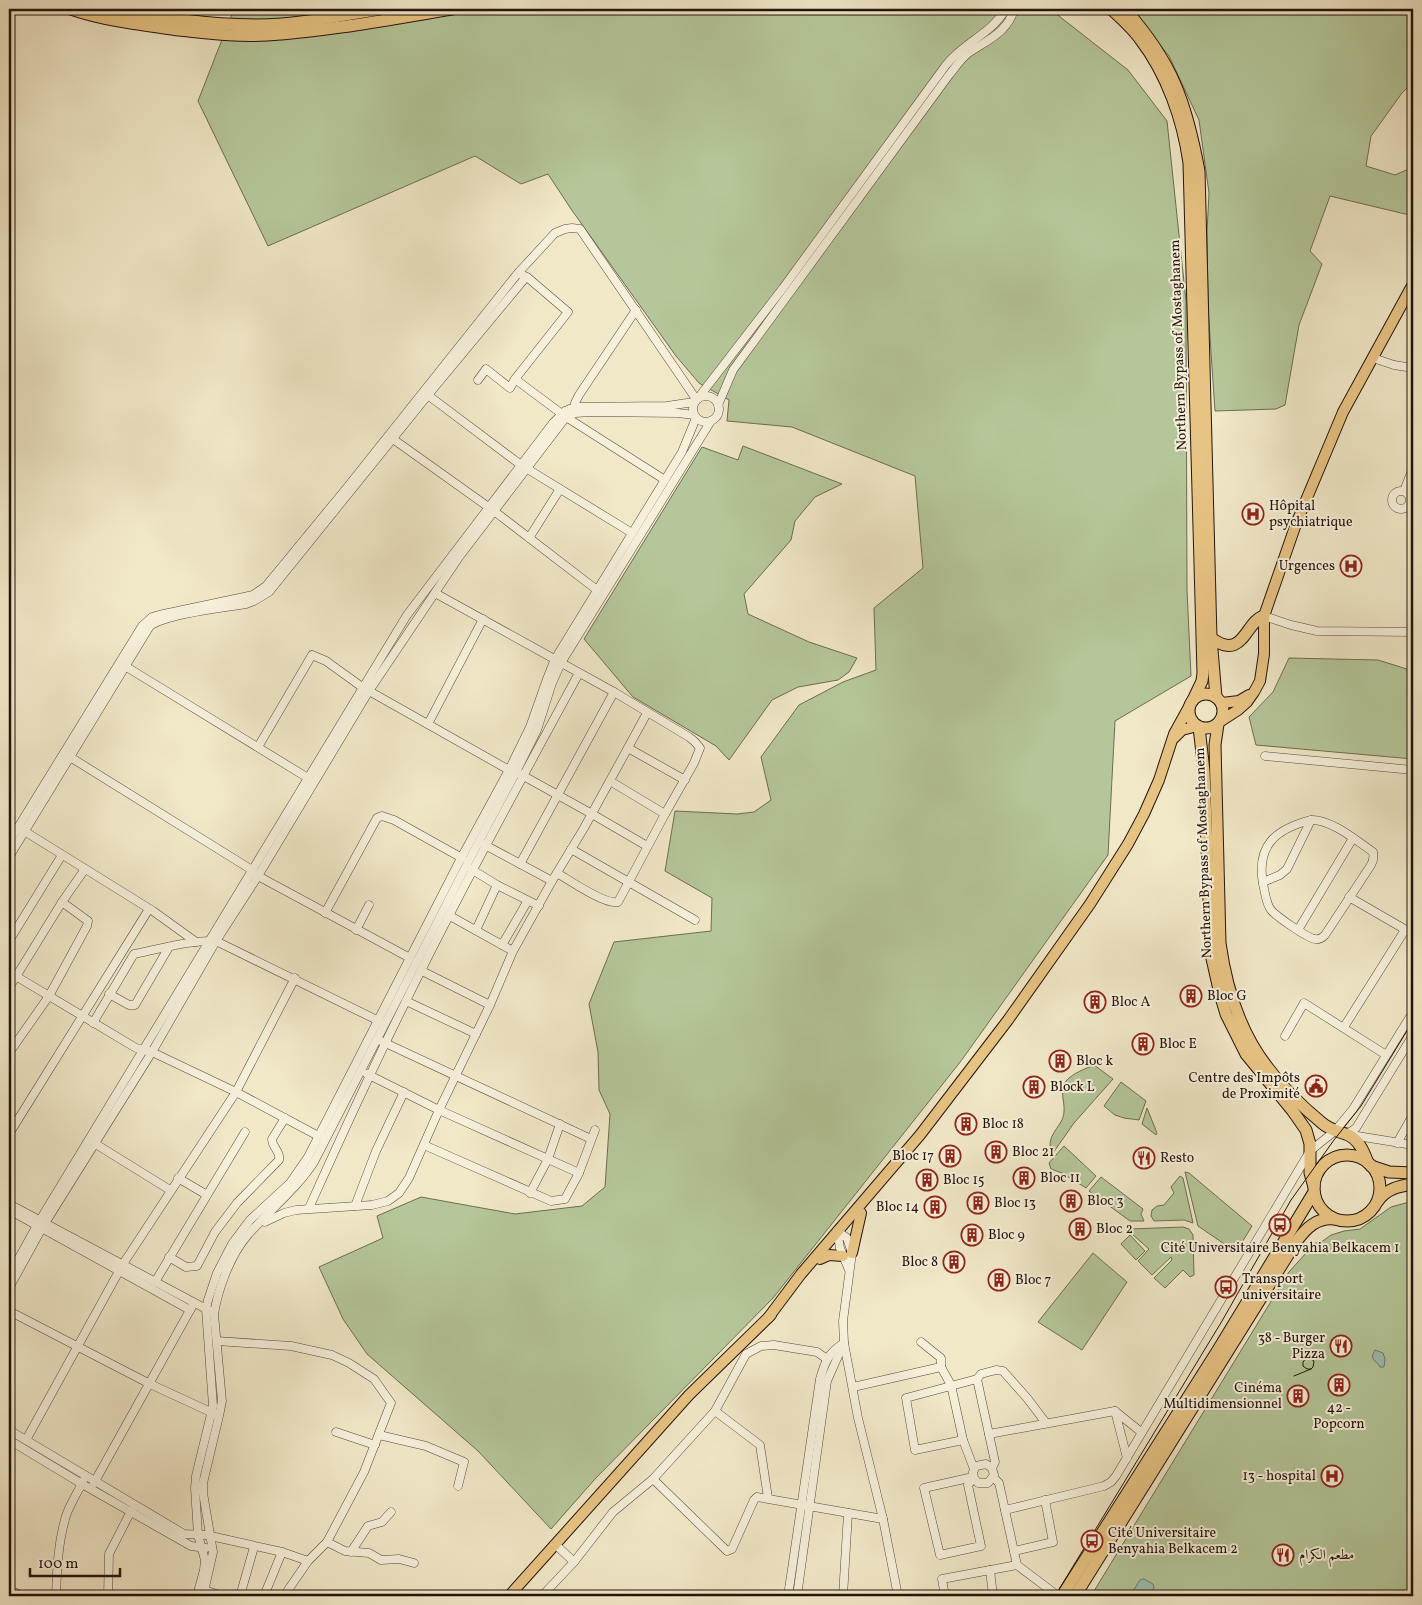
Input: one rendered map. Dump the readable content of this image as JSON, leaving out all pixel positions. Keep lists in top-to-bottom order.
{
  "streets": {
    "highway": ["Northern Bypass of Mostaghanem"]
  },
  "places": {
    "hospital": ["Hôpital psychiatrique", "Urgences", "13 - hospital"],
    "building": [
      "Bloc G",
      "Bloc A",
      "Bloc E",
      "Bloc k",
      "Block L",
      "Bloc 18",
      "Bloc 21",
      "Bloc 17",
      "Bloc 11",
      "Bloc 15",
      "Bloc 3",
      "Bloc 13",
      "Bloc 14",
      "Bloc 2",
      "Bloc 9",
      "Bloc 8",
      "Bloc 7",
      "42 - Popcorn",
      "Cinéma Multidimensionnel"
    ],
    "public building": ["Centre des Impôts de Proximité"],
    "restaurant": ["Resto", "38 - Burger Pizza", "مطعم الكرام"],
    "bus stop": ["Cité Universitaire Benyahia Belkacem 1", "Transport universitaire", "Cité Universitaire Benyahia Belkacem 2"]
  },
  "scale_bar": "100 m"
}
